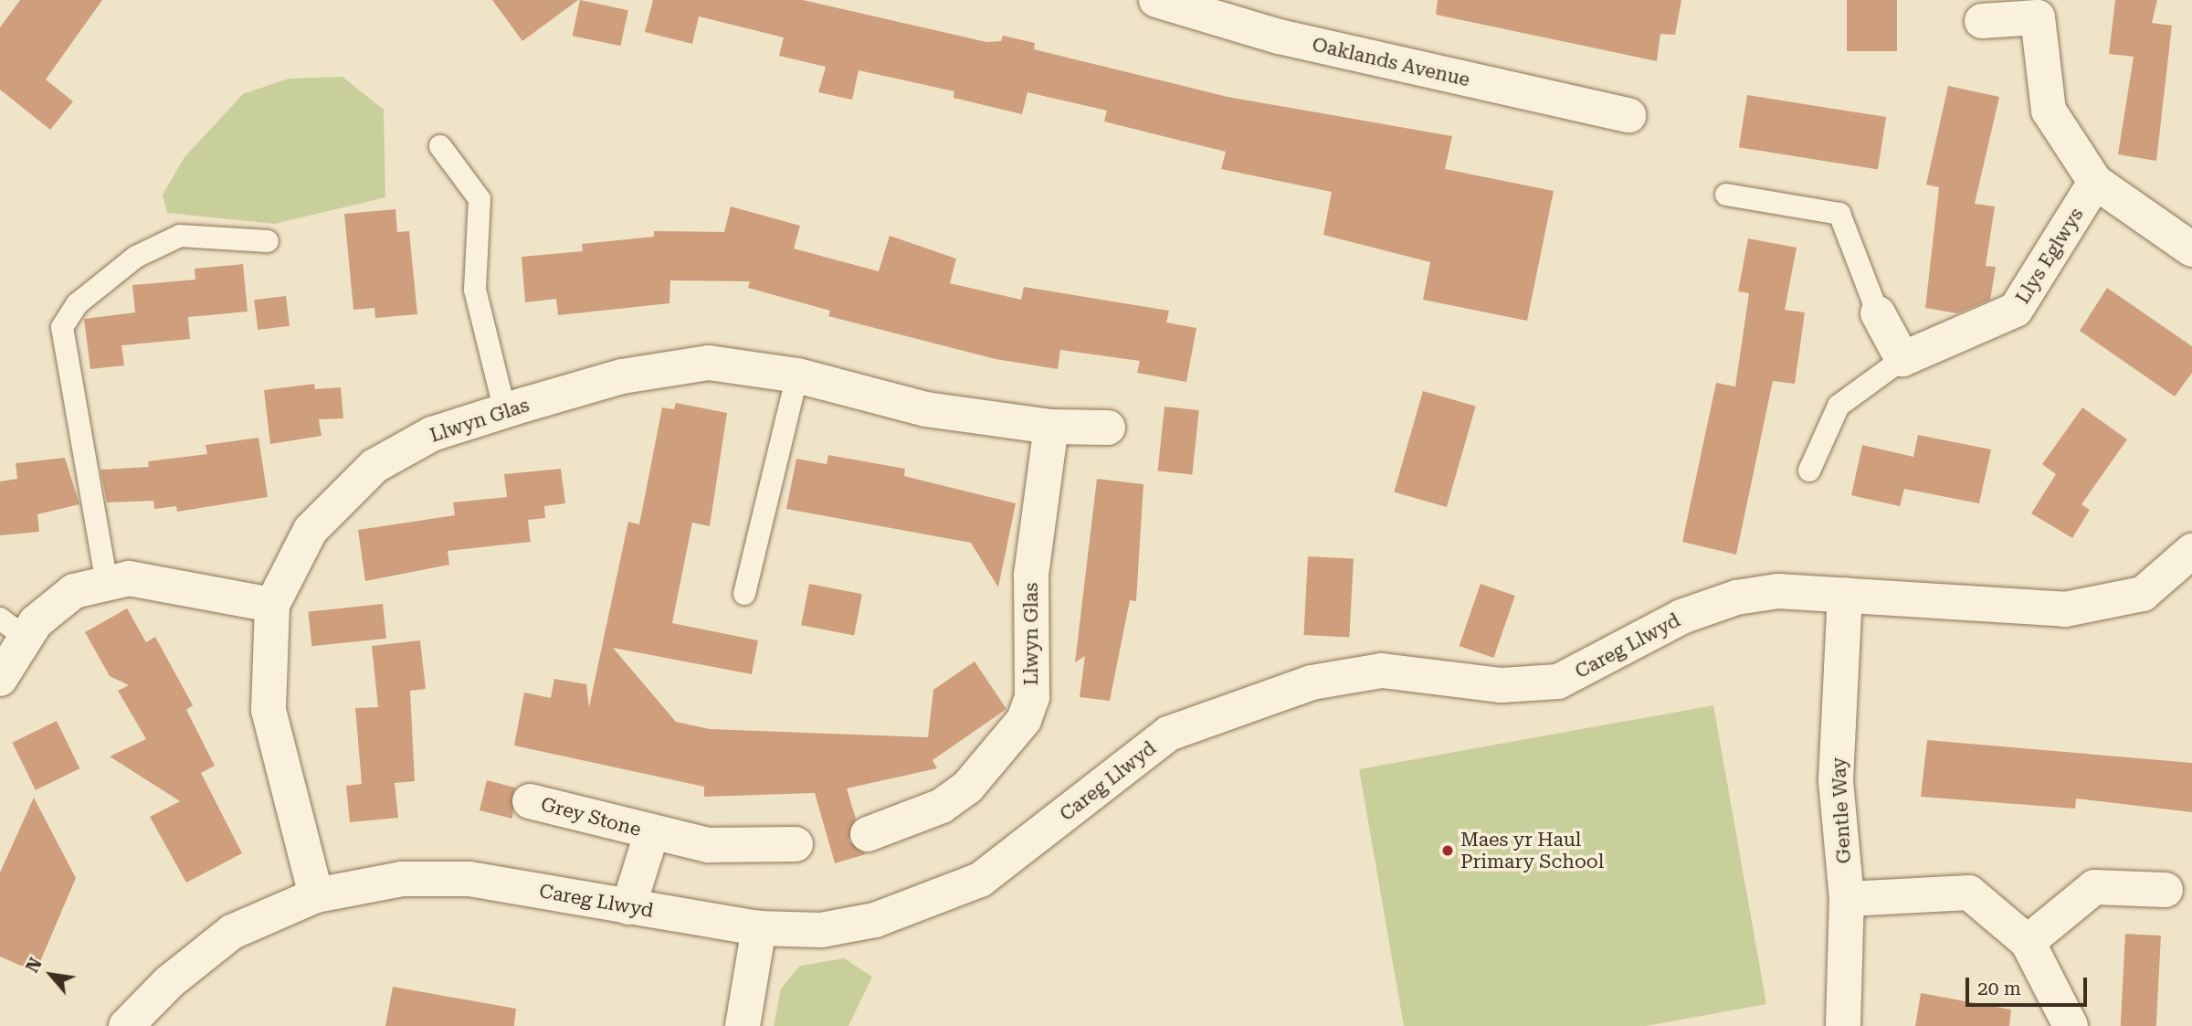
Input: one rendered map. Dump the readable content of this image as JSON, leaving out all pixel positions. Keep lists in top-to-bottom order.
{
  "streets": {
    "street": [
      "Oaklands Avenue",
      "Llys Eglwys",
      "Llwyn Glas",
      "Careg Llwyd",
      "Gentle Way",
      "Grey Stone"
    ]
  },
  "crossings": [
    ["Llwyn Glas", "Careg Llwyd"],
    ["Careg Llwyd", "Gentle Way"],
    ["Careg Llwyd", "Grey Stone"]
  ],
  "places": ["Maes yr Haul Primary School"],
  "scale_bar": "20 m",
  "north": "top left"
}
